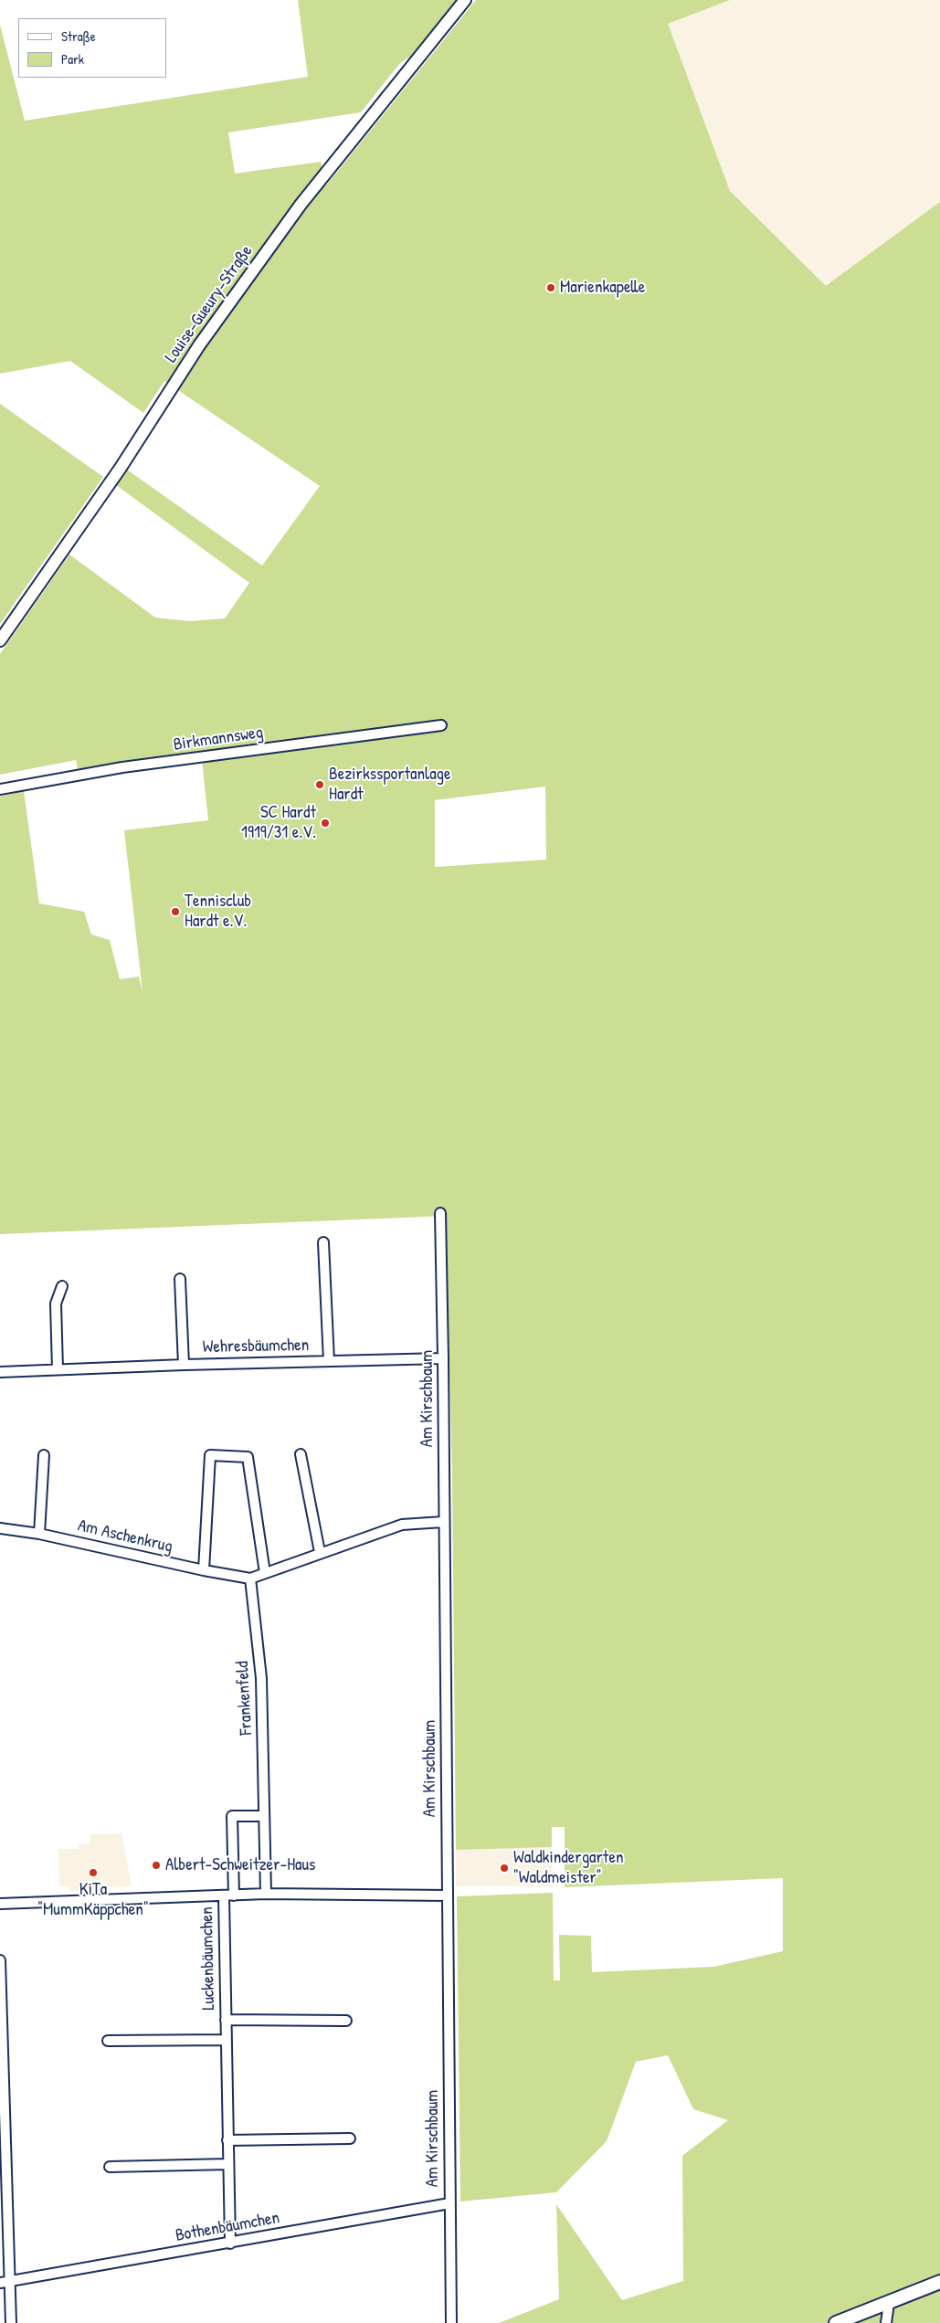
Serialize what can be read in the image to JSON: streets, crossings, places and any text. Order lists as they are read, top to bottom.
{
  "streets": {
    "street": [
      "Louise-Gueury-Straße",
      "Birkmannsweg",
      "Wehresbäumchen",
      "Am Kirschbaum",
      "Am Aschenkrug",
      "Frankenfeld",
      "Luckenbäumchen",
      "Bothenbäumchen"
    ]
  },
  "crossings": [
    ["Wehresbäumchen", "Am Kirschbaum"],
    ["Am Kirschbaum", "Bothenbäumchen"],
    ["Am Aschenkrug", "Frankenfeld"],
    ["Luckenbäumchen", "Bothenbäumchen"]
  ],
  "places": [
    "Marienkapelle",
    "Bezirkssportanlage Hardt",
    "SC Hardt 1919/31 e.V.",
    "Tennisclub Hardt e.V.",
    "Albert-Schweitzer-Haus",
    "Waldkindergarten \"Waldmeister\"",
    "KiTa \"MummKäppchen\""
  ],
  "legend": ["Straße", "Park"]
}
